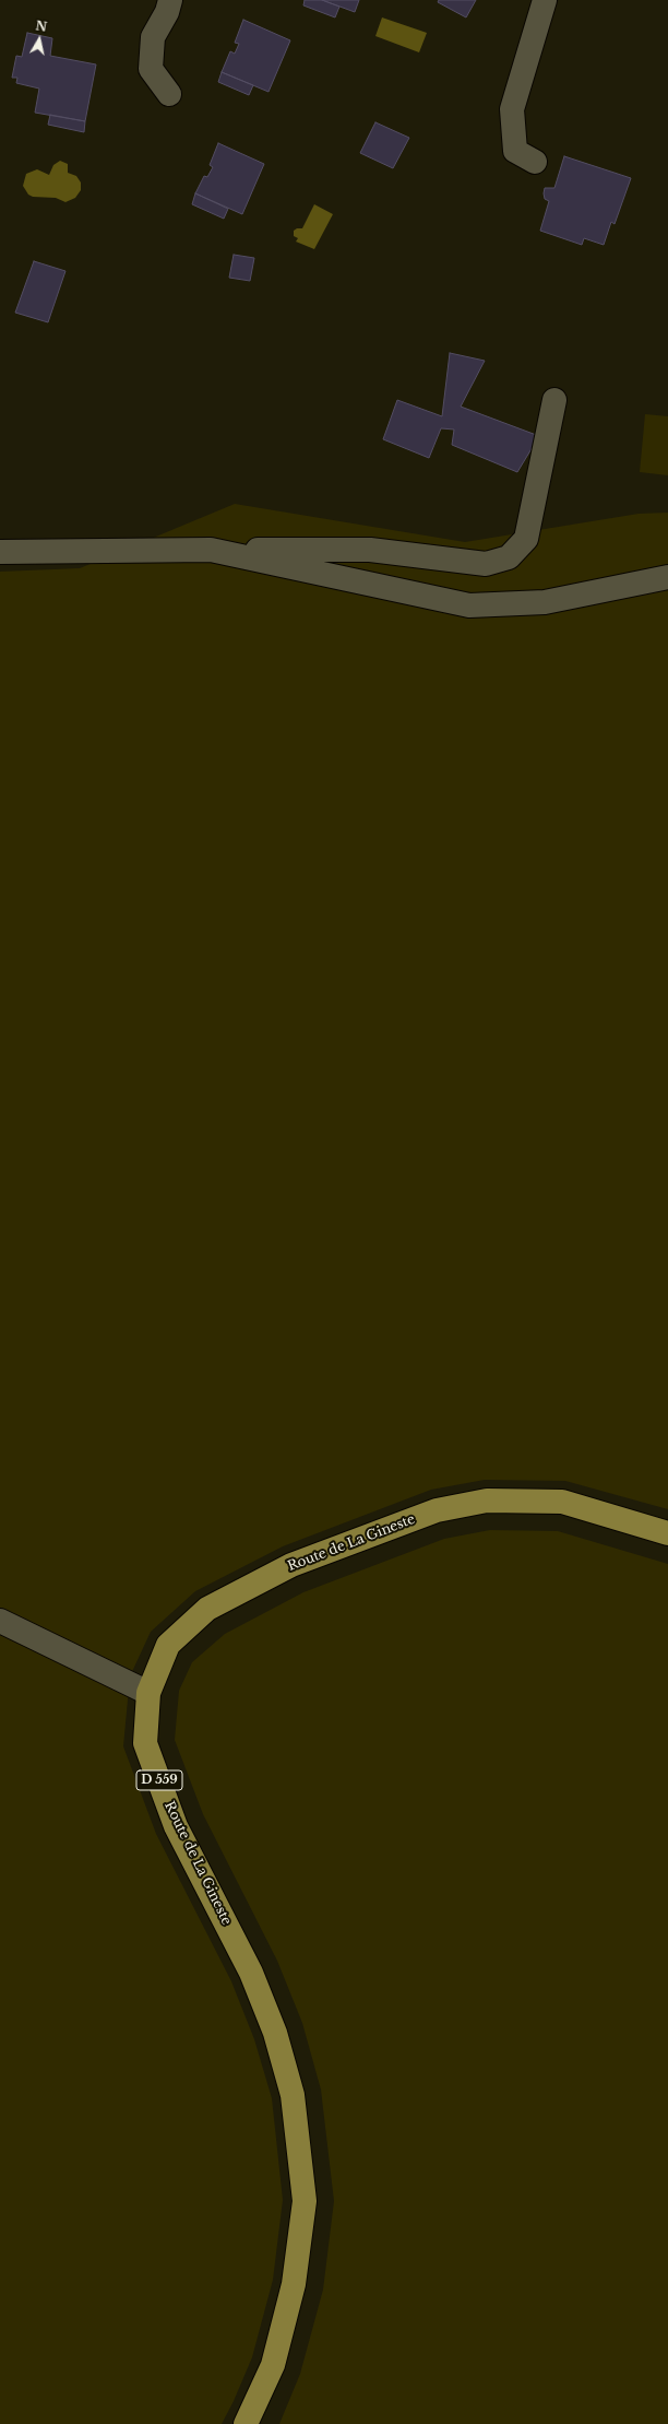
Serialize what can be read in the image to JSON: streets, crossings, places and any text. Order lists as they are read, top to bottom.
{
  "streets": {
    "main road": ["Route de La Gineste", "D 559"]
  },
  "north": "top"
}
